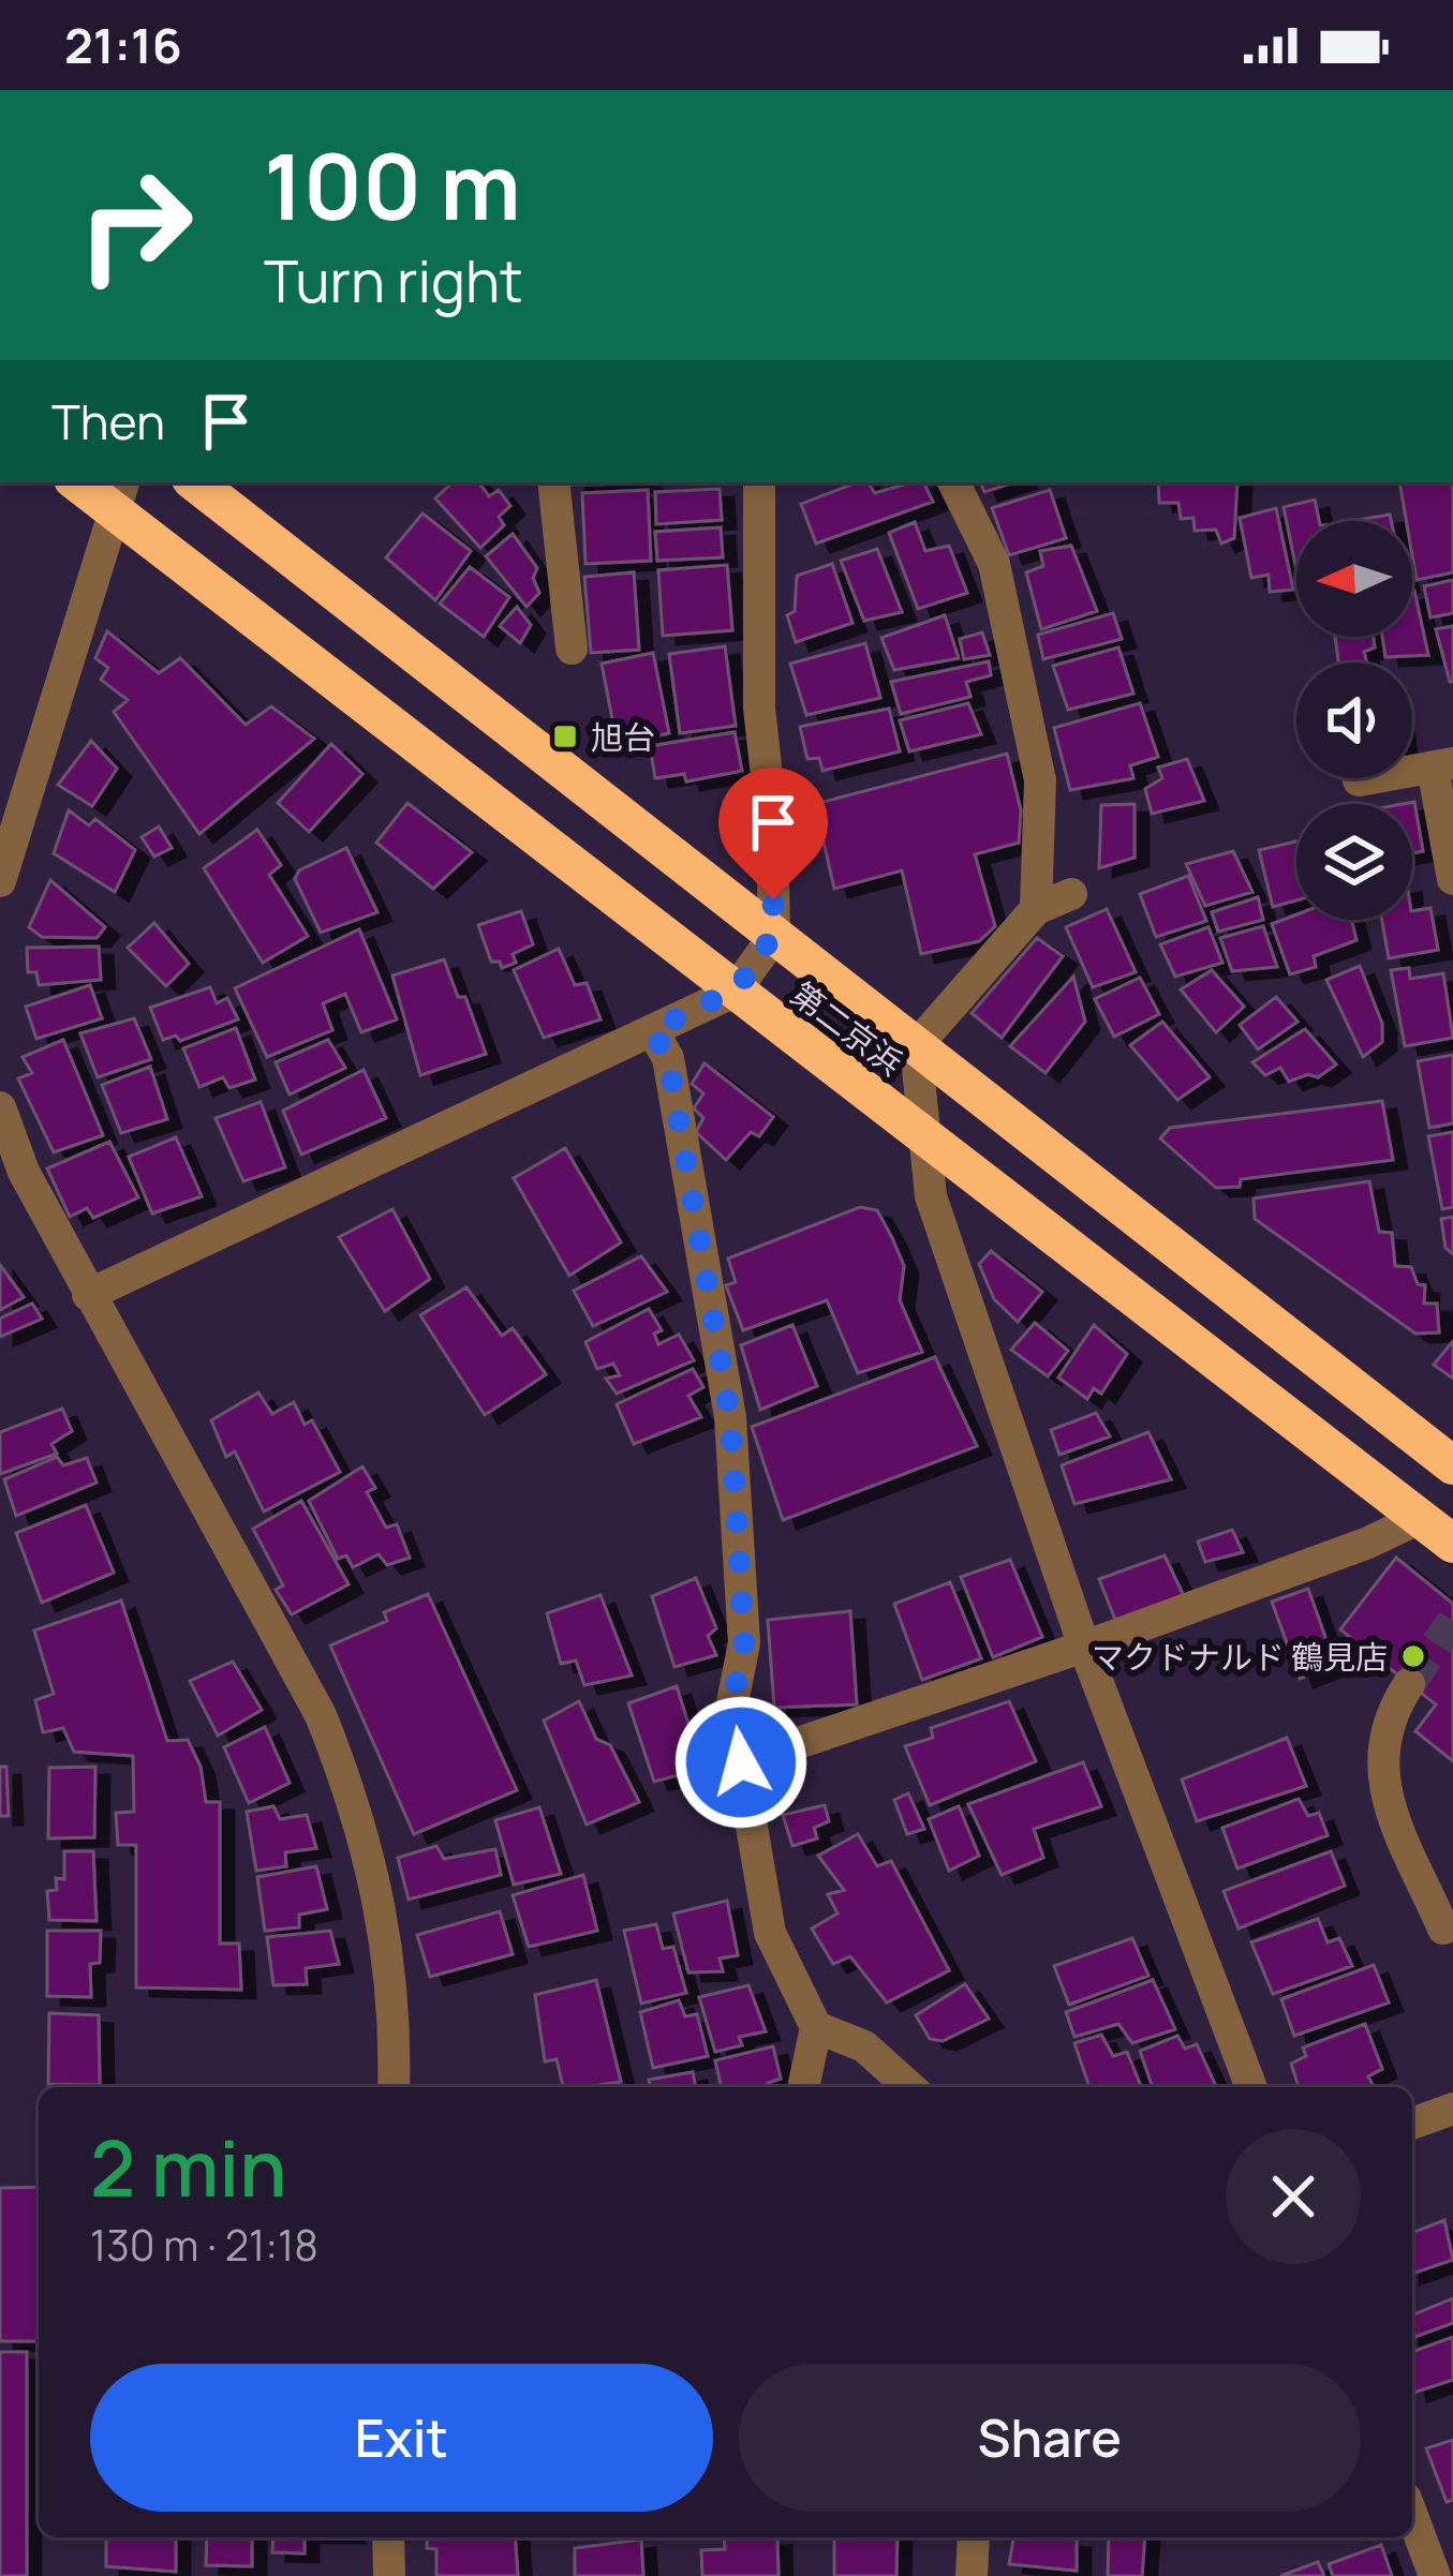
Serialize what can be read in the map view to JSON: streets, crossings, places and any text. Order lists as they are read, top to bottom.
{
  "streets": {
    "highway": ["第二京浜"]
  },
  "places": {
    "transit": ["旭台"],
    "other": ["マクドナルド 鶴見店"]
  },
  "north": "left",
  "page": {
    "status": "21:16",
    "turn": ["100 m", "Turn right"],
    "then": "Then",
    "heading": ["2 min", "130 m · 21:18"],
    "buttons": ["Exit", "Share"]
  }
}
